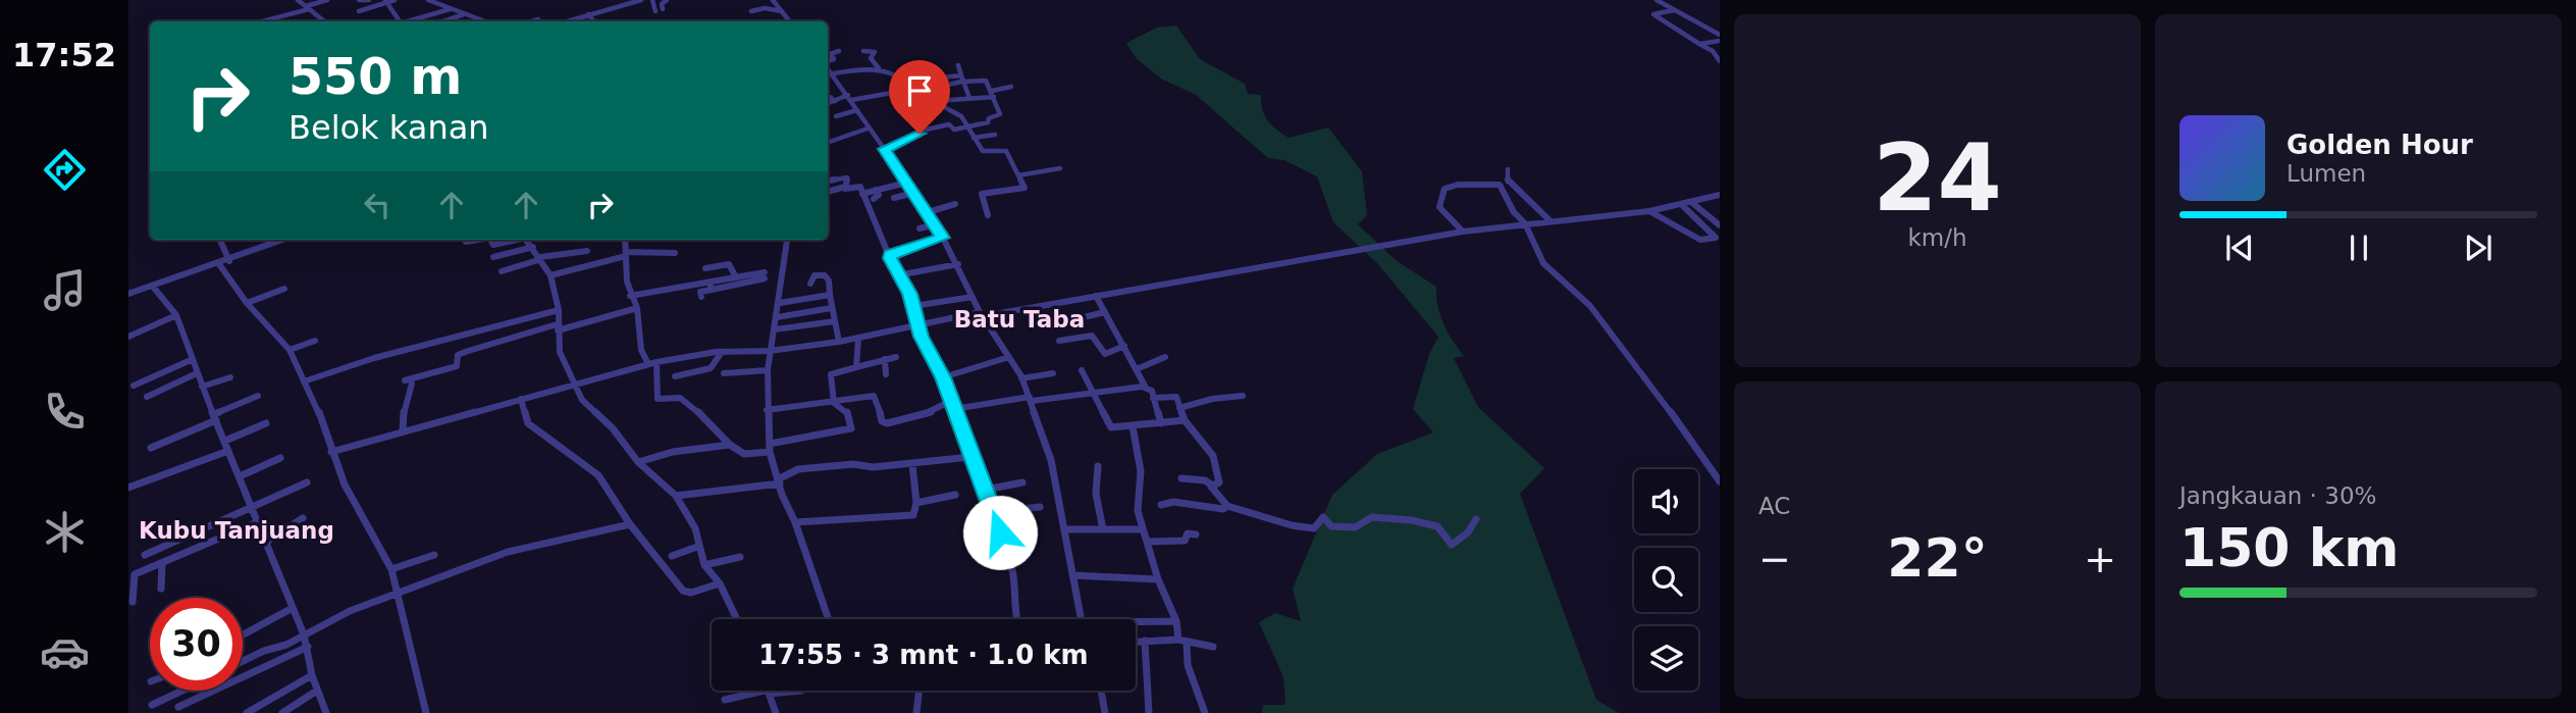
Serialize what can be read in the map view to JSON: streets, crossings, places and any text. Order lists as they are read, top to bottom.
{
  "districts": ["Batu Taba", "Kubu Tanjuang"],
  "page": {
    "tabs": "17:52",
    "tile": [
      ["24", "km/h"],
      "AC",
      ["Jangkauan · 30%", "150 km"]
    ],
    "turn": ["550 m", "Belok kanan"],
    "song": ["Golden Hour", "Lumen"],
    "heat": ["−", "22°", "+"],
    "limit": "30",
    "trip": "17:55 · 3 mnt · 1.0 km"
  }
}
